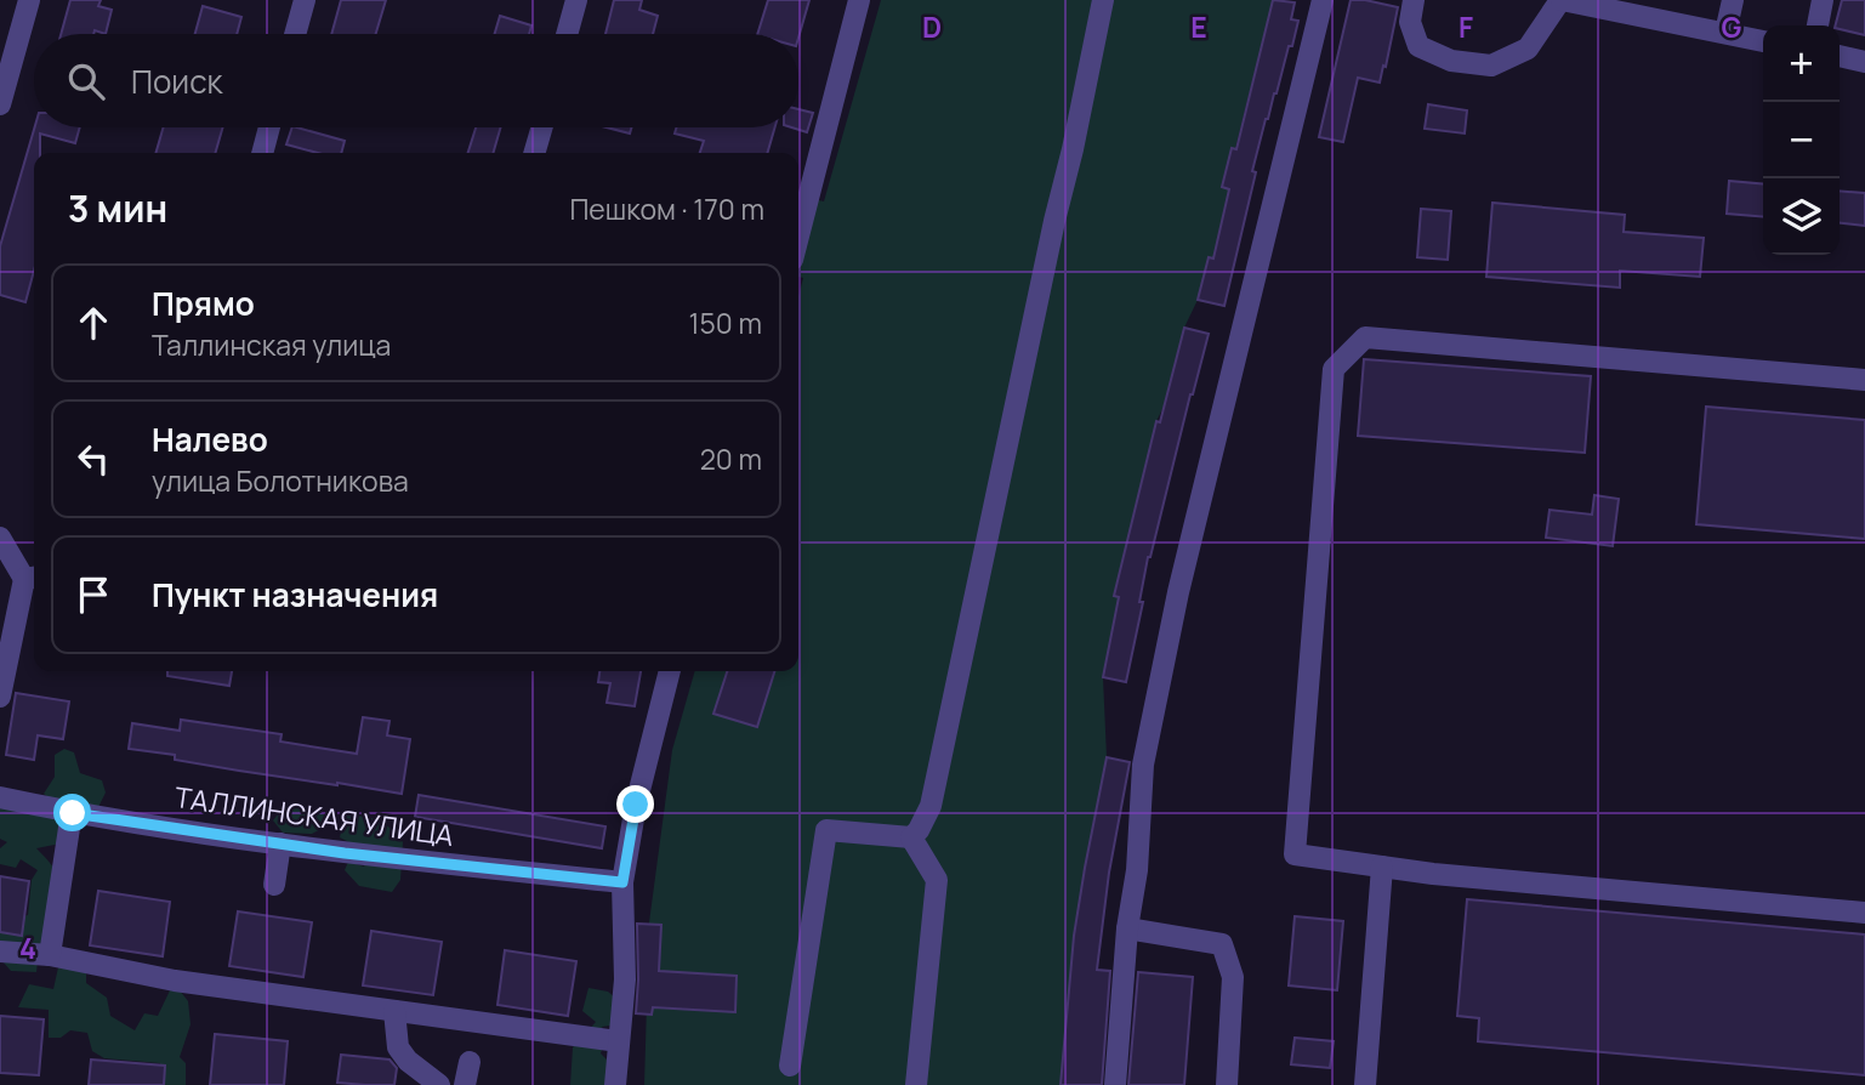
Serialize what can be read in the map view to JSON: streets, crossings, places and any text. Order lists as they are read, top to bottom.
{
  "streets": {
    "street": ["ТАЛЛИНСКАЯ УЛИЦА"]
  },
  "page": {
    "map_buttons": ["+", "−"],
    "search": "Поиск",
    "heading": ["3 мин", "Пешком · 170 m"],
    "list": [
      ["Прямо", "Таллинская улица", "150 m"],
      ["Налево", "улица Болотникова", "20 m"],
      "Пункт назначения"
    ]
  },
  "grid": {
    "columns": [
      "D",
      "E",
      "F",
      "G"
    ],
    "rows": ["4"]
  }
}
